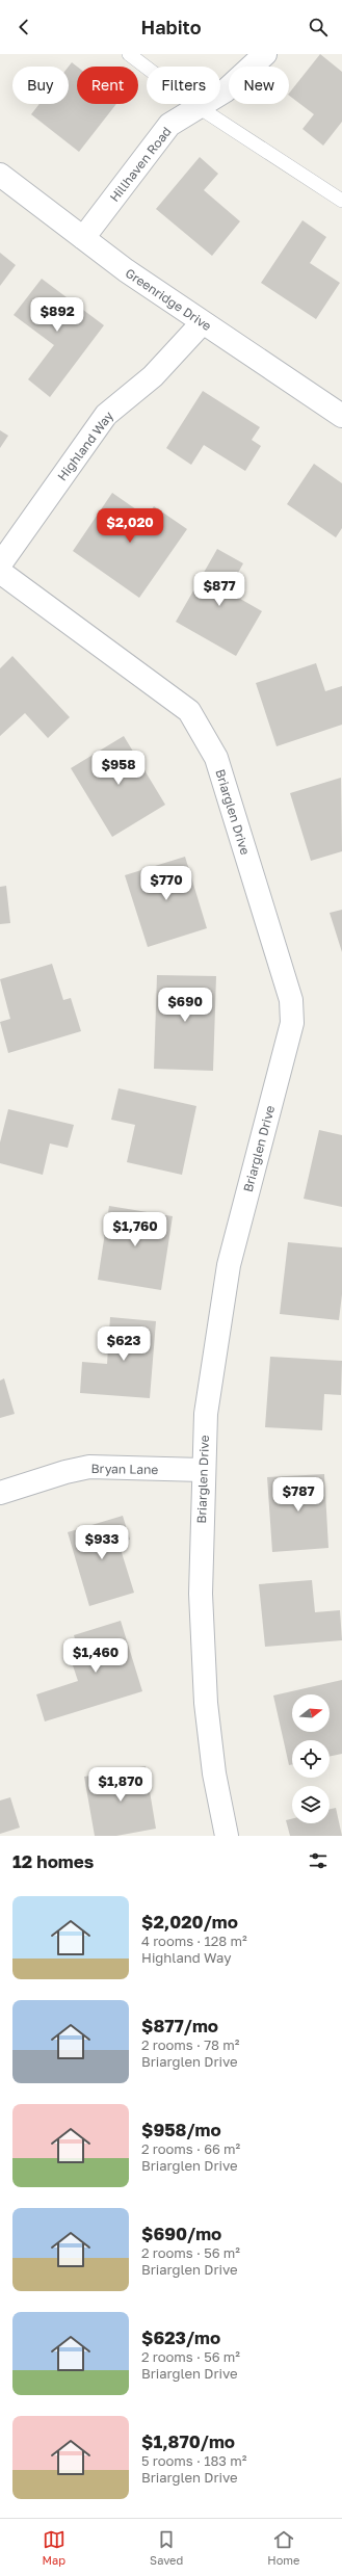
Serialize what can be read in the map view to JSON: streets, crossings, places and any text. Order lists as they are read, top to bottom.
{
  "streets": {
    "street": [
      "Hillhaven Road",
      "Greenridge Drive",
      "Highland Way",
      "Briarglen Drive",
      "Bryan Lane"
    ]
  },
  "crossings": [
    ["Hillhaven Road", "Greenridge Drive"],
    ["Greenridge Drive", "Highland Way"],
    ["Briarglen Drive", "Bryan Lane"]
  ],
  "north": "right",
  "page": {
    "header": "Habito",
    "chip": [
      "Buy",
      "Rent",
      "Filters",
      "New"
    ],
    "price": [
      "$892",
      "$2,020",
      "$877",
      "$958",
      "$770",
      "$690",
      "$1,760",
      "$623",
      "$787",
      "$933",
      "$1,460",
      "$1,870"
    ],
    "heading": "12 homes",
    "list": [
      {
        "name": "$2,020/mo",
        "note": "4 rooms · 128 m² · Highland Way"
      },
      {
        "name": "$877/mo",
        "note": "2 rooms · 78 m² · Briarglen Drive"
      },
      {
        "name": "$958/mo",
        "note": "2 rooms · 66 m² · Briarglen Drive"
      },
      {
        "name": "$690/mo",
        "note": "2 rooms · 56 m² · Briarglen Drive"
      },
      {
        "name": "$623/mo",
        "note": "2 rooms · 56 m² · Briarglen Drive"
      },
      {
        "name": "$1,870/mo",
        "note": "5 rooms · 183 m² · Briarglen Drive"
      }
    ],
    "tabs": ["Map", "Saved", "Home"]
  }
}
